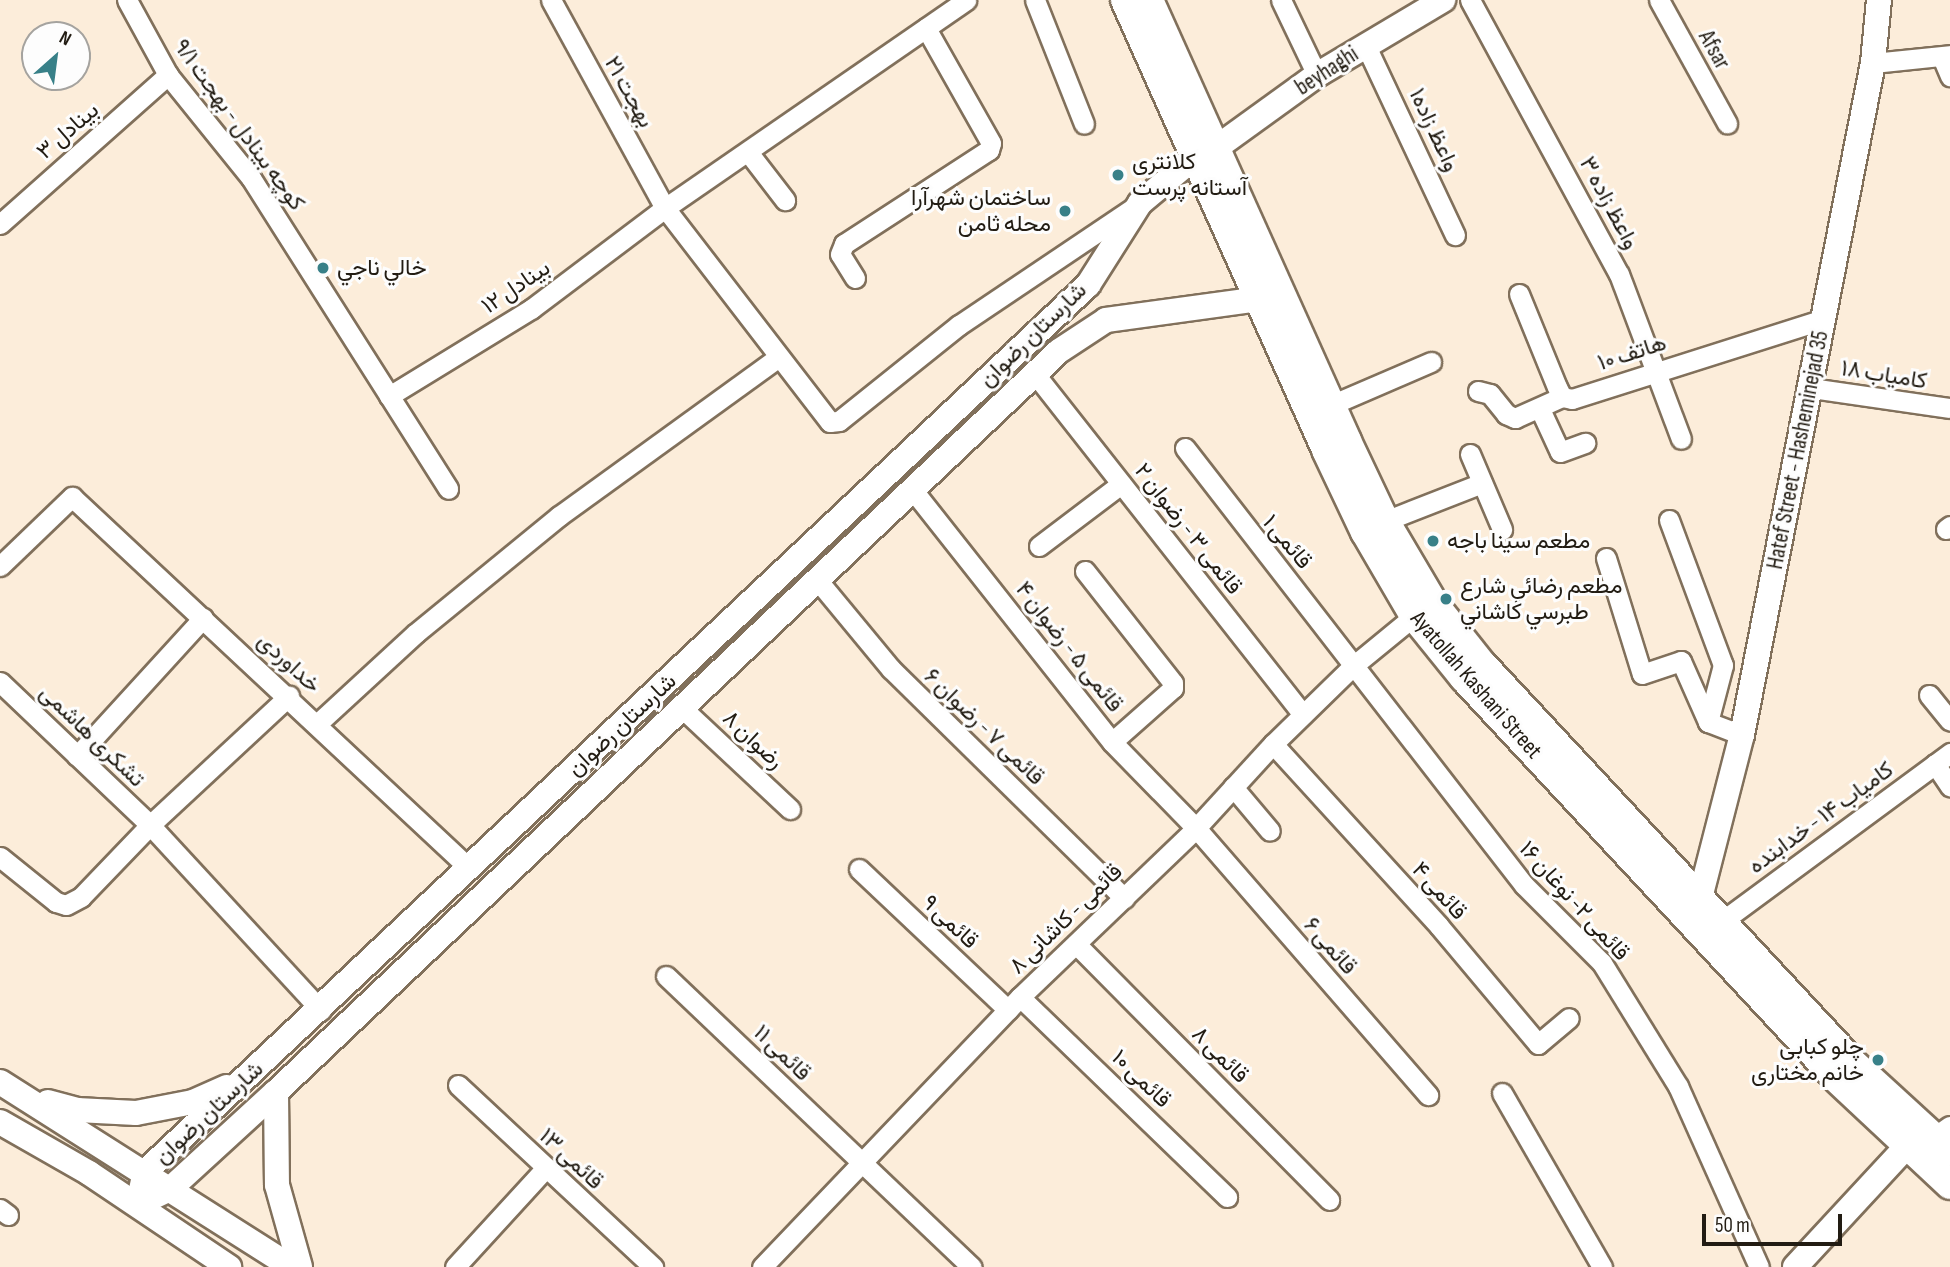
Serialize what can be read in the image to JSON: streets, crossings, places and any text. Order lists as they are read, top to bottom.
{
  "streets": {
    "main road": ["Ayatollah Kashani Street"],
    "street": [
      "Afsar",
      "beyhaghi",
      "بهجت ۲۱",
      "کوچه بینادل - بهجت ۹/۱",
      "واعظ زاده۱",
      "بینادل ۳",
      "واعظ زاده ۳",
      "بینادل ۱۲",
      "شارستان رضوان",
      "هاتف ۱۰",
      "کامیاب ۱۸",
      "Hatef Street - Hasheminejad 35",
      "قائمی ۳ - رضوان ۲",
      "قائمی ۱",
      "قائمی ۵ - رضوان ۴",
      "خداوردی",
      "قائمی ۷ - رضوان ۶",
      "تشکری هاشمی",
      "رضوان ۸",
      "کامیاب ۱۴ - خدابنده",
      "قائمی ۴",
      "قائمی ۲- نوغان ۱۶",
      "قائمی - کاشانی ۸",
      "قائمی ۹",
      "قائمی ۶",
      "قائمی ۱۱",
      "قائمی ۸",
      "قائمی ۱۰",
      "قائمی ۱۳"
    ]
  },
  "crossings": [
    ["beyhaghi", "واعظ زاده۱"],
    ["beyhaghi", "شارستان رضوان"],
    ["beyhaghi", "Ayatollah Kashani Street"],
    ["بهجت ۲۱", "بینادل ۱۲"],
    ["بهجت ۲۱", "شارستان رضوان"],
    ["کوچه بینادل - بهجت ۹/۱", "بینادل ۳"],
    ["کوچه بینادل - بهجت ۹/۱", "بینادل ۱۲"],
    ["واعظ زاده ۳", "هاتف ۱۰"],
    ["شارستان رضوان", "قائمی ۳ - رضوان ۲"],
    ["شارستان رضوان", "قائمی ۵ - رضوان ۴"],
    ["شارستان رضوان", "خداوردی"],
    ["شارستان رضوان", "Ayatollah Kashani Street"],
    ["شارستان رضوان", "قائمی ۷ - رضوان ۶"],
    ["شارستان رضوان", "تشکری هاشمی"],
    ["شارستان رضوان", "رضوان ۸"],
    ["هاتف ۱۰", "Hatef Street - Hasheminejad 35"],
    ["کامیاب ۱۸", "Hatef Street - Hasheminejad 35"],
    ["Hatef Street - Hasheminejad 35", "Ayatollah Kashani Street"],
    ["قائمی ۳ - رضوان ۲", "قائمی - کاشانی ۸"],
    ["قائمی ۱", "قائمی ۲- نوغان ۱۶"],
    ["قائمی ۱", "قائمی - کاشانی ۸"],
    ["قائمی ۵ - رضوان ۴", "قائمی - کاشانی ۸"],
    ["قائمی ۵ - رضوان ۴", "قائمی ۶"],
    ["Ayatollah Kashani Street", "کامیاب ۱۴ - خدابنده"],
    ["Ayatollah Kashani Street", "قائمی - کاشانی ۸"],
    ["قائمی ۷ - رضوان ۶", "قائمی - کاشانی ۸"],
    ["قائمی ۴", "قائمی - کاشانی ۸"],
    ["قائمی ۲- نوغان ۱۶", "قائمی - کاشانی ۸"],
    ["قائمی - کاشانی ۸", "قائمی ۹"],
    ["قائمی - کاشانی ۸", "قائمی ۶"],
    ["قائمی - کاشانی ۸", "قائمی ۱۱"],
    ["قائمی - کاشانی ۸", "قائمی ۸"],
    ["قائمی - کاشانی ۸", "قائمی ۱۰"],
    ["قائمی ۹", "قائمی ۱۰"]
  ],
  "places": [
    "کلانتری آستانه پرست",
    "ساختمان شهرآرا محله ثامن",
    "خالي ناجي",
    "مطعم سينا باجه",
    "مطعم رضائي شارع طبرسي كاشاني",
    "چلو کبابی خانم مختاری"
  ],
  "scale_bar": "50 m",
  "north": "top right"
}
